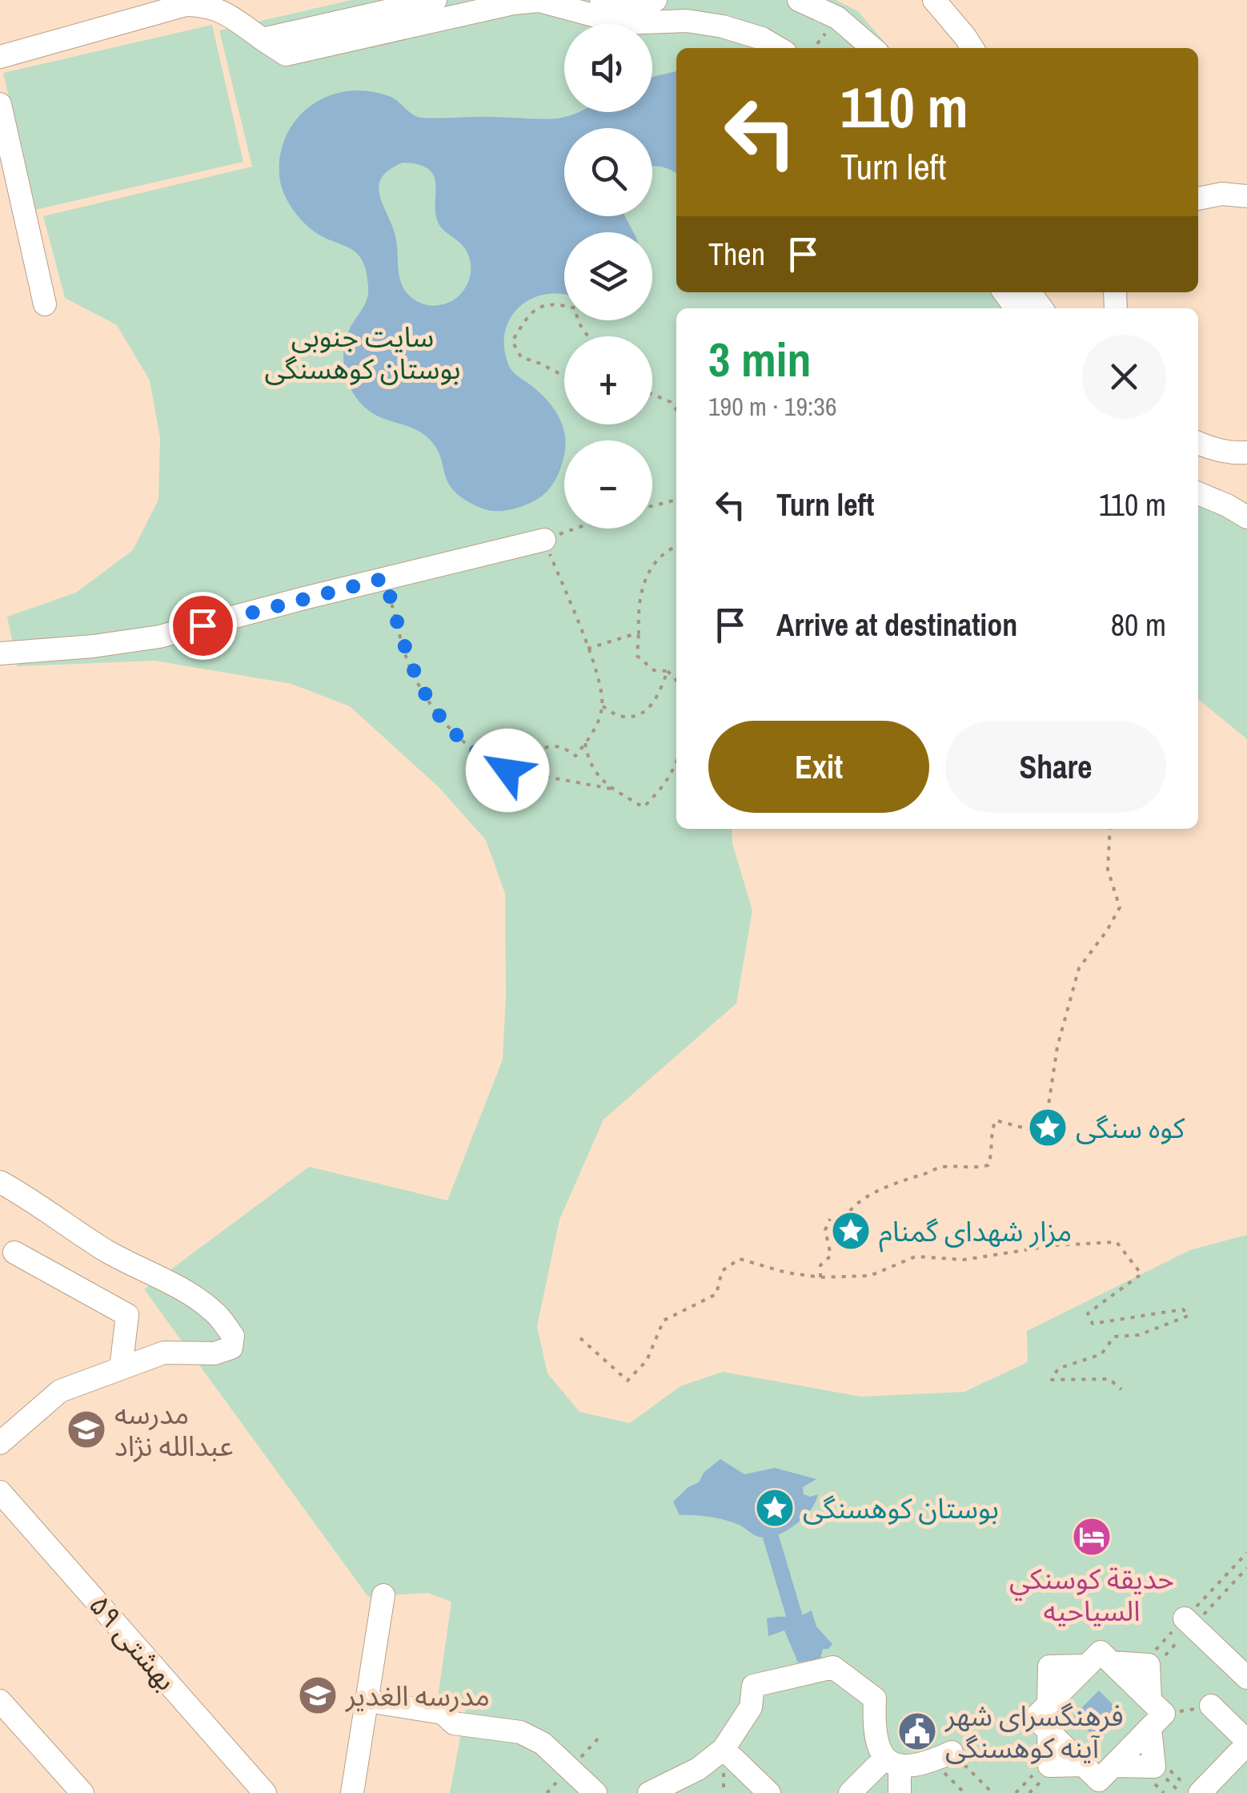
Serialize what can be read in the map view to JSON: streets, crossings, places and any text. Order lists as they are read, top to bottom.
{
  "streets": {
    "street": ["بهشتی ۵۹"]
  },
  "parks": ["سایت جنوبی بوستان کوهسنگی"],
  "places": {
    "place": ["کوه سنگی", "مزار شهدای گمنام", "بوستان کوهسنگی"],
    "school or university": ["مدرسه عبدالله نژاد", "مدرسه الغدیر"],
    "hotel": ["حديقة كوسنكي السياحيه"],
    "public building": ["فرهنگسرای شهر آینه کوهسنگی"]
  },
  "page": {
    "map_buttons": ["+", "−"],
    "turn": ["110 m", "Turn left"],
    "then": "Then",
    "heading": ["3 min", "190 m · 19:36"],
    "list": [
      {
        "name": "Turn left",
        "value": "110 m"
      },
      {
        "name": "Arrive at destination",
        "value": "80 m"
      }
    ],
    "buttons": ["Exit", "Share"]
  }
}
